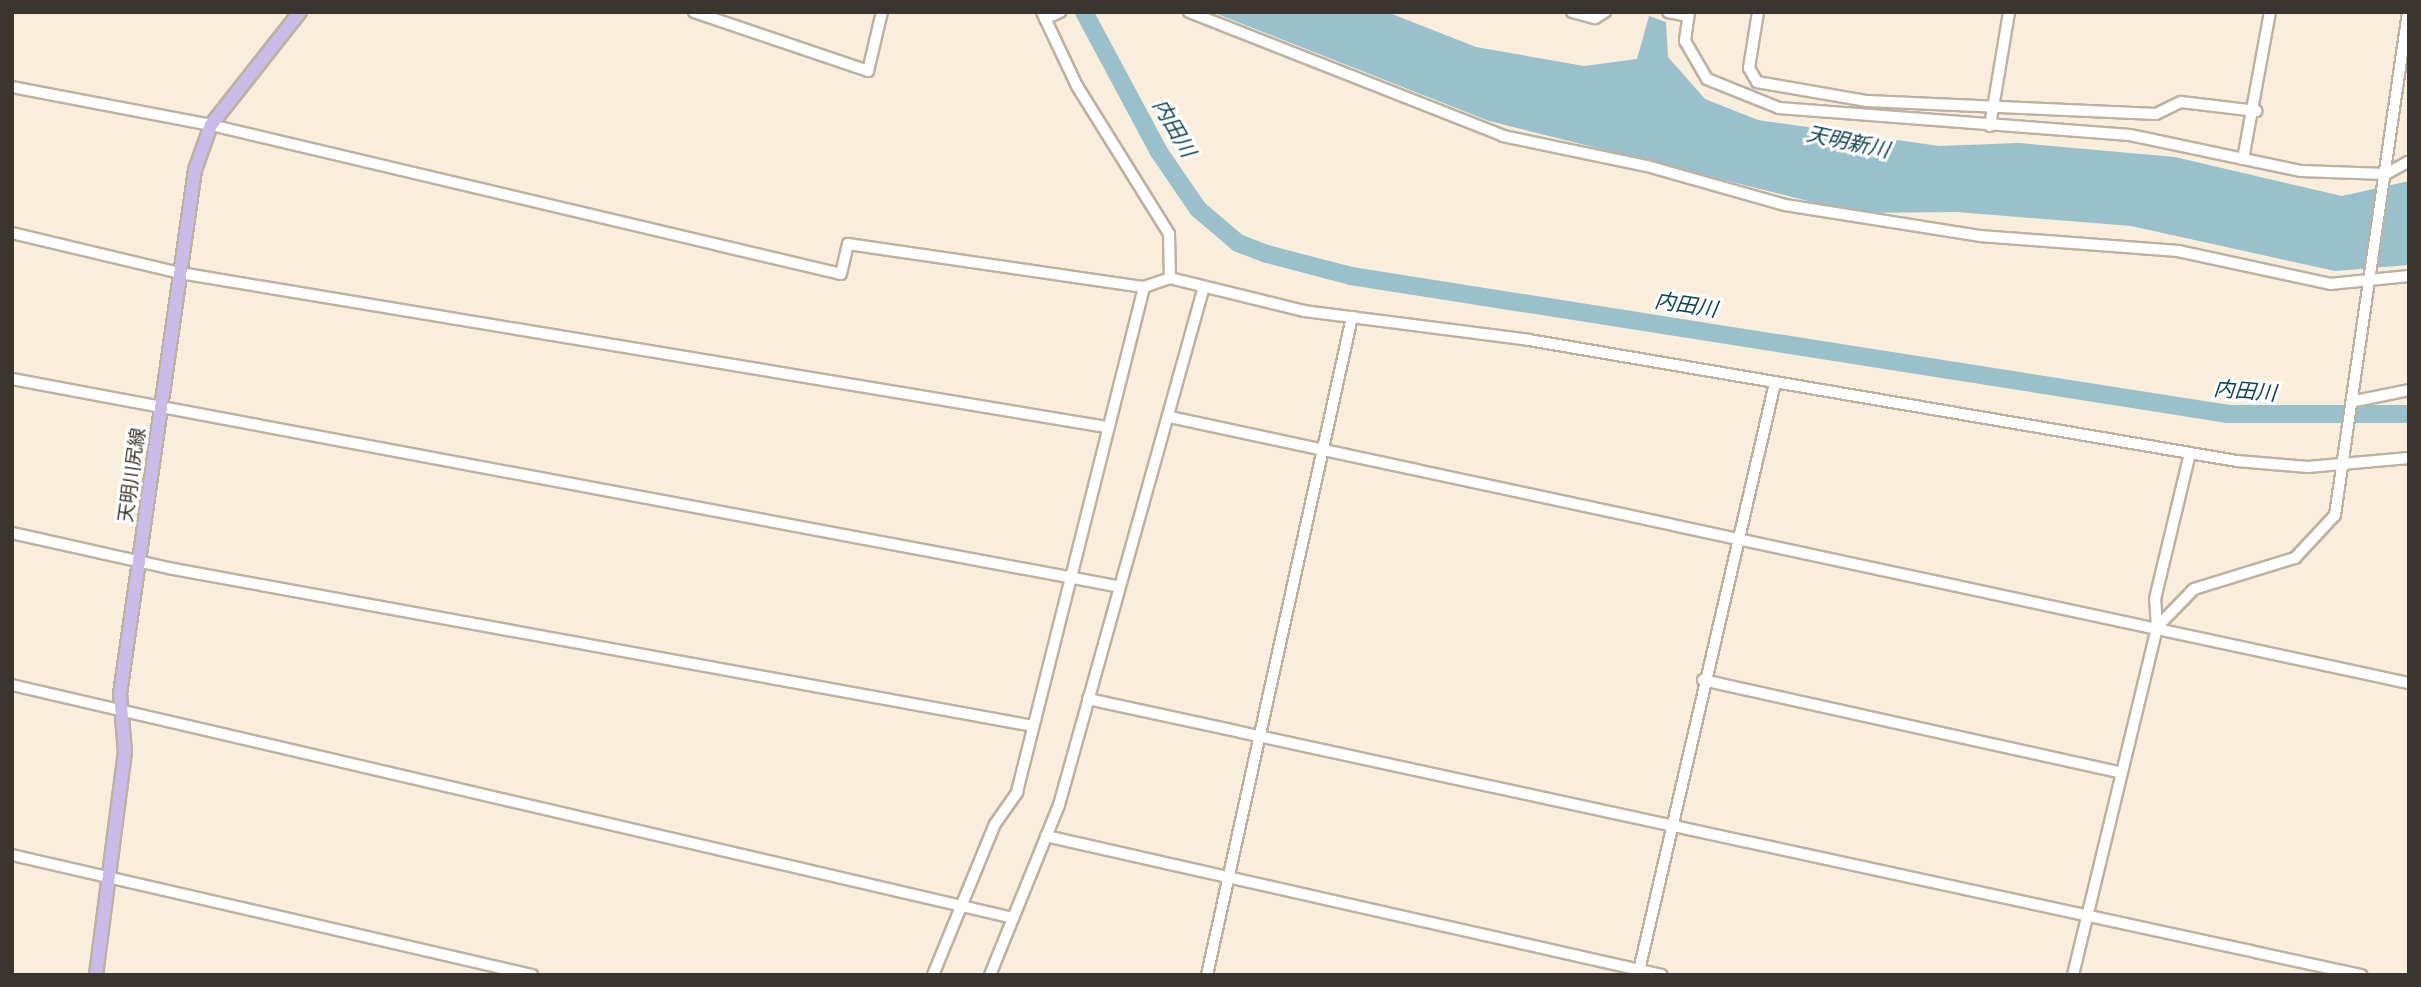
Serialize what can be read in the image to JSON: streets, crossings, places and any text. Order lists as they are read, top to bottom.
{
  "streets": {
    "main road": ["天明川尻線"]
  },
  "water": ["内田川", "天明新川"]
}
